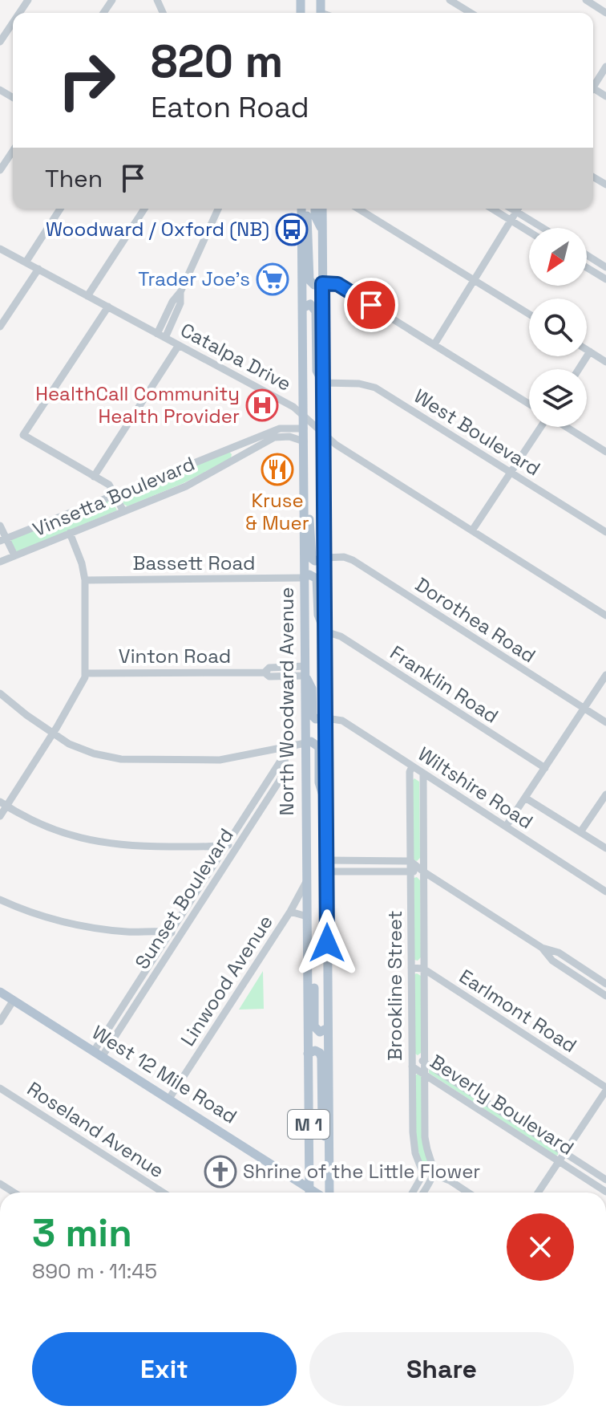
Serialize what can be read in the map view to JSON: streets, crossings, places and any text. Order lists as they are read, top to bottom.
{
  "streets": {
    "main road": ["North Woodward Avenue", "West 12 Mile Road", "M 1"],
    "street": [
      "Catalpa Drive",
      "West Boulevard",
      "Vinsetta Boulevard",
      "Bassett Road",
      "Dorothea Road",
      "Vinton Road",
      "Franklin Road",
      "Wiltshire Road",
      "Sunset Boulevard",
      "Linwood Avenue",
      "Brookline Street",
      "Earlmont Road",
      "Beverly Boulevard",
      "Roseland Avenue"
    ]
  },
  "crossings": [
    ["Catalpa Drive", "North Woodward Avenue"],
    ["Catalpa Drive", "M 1"],
    ["West Boulevard", "M 1"],
    ["Vinsetta Boulevard", "North Woodward Avenue"],
    ["Bassett Road", "North Woodward Avenue"],
    ["Dorothea Road", "M 1"],
    ["Vinton Road", "North Woodward Avenue"],
    ["Franklin Road", "M 1"],
    ["North Woodward Avenue", "Linwood Avenue"],
    ["North Woodward Avenue", "West 12 Mile Road"],
    ["Wiltshire Road", "Brookline Street"],
    ["Wiltshire Road", "M 1"],
    ["Sunset Boulevard", "West 12 Mile Road"],
    ["Linwood Avenue", "West 12 Mile Road"],
    ["Brookline Street", "Earlmont Road"],
    ["Brookline Street", "Beverly Boulevard"]
  ],
  "places": {
    "bus stop": ["Woodward / Oxford (NB)"],
    "supermarket": ["Trader Joe's"],
    "hospital": ["HealthCall Community Health Provider"],
    "restaurant": ["Kruse & Muer"],
    "church": ["Shrine of the Little Flower"]
  },
  "north": "bottom left",
  "page": {
    "turn": ["820 m", "Eaton Road"],
    "then": "Then",
    "heading": ["3 min", "890 m · 11:45"],
    "buttons": ["Exit", "Share"]
  }
}
